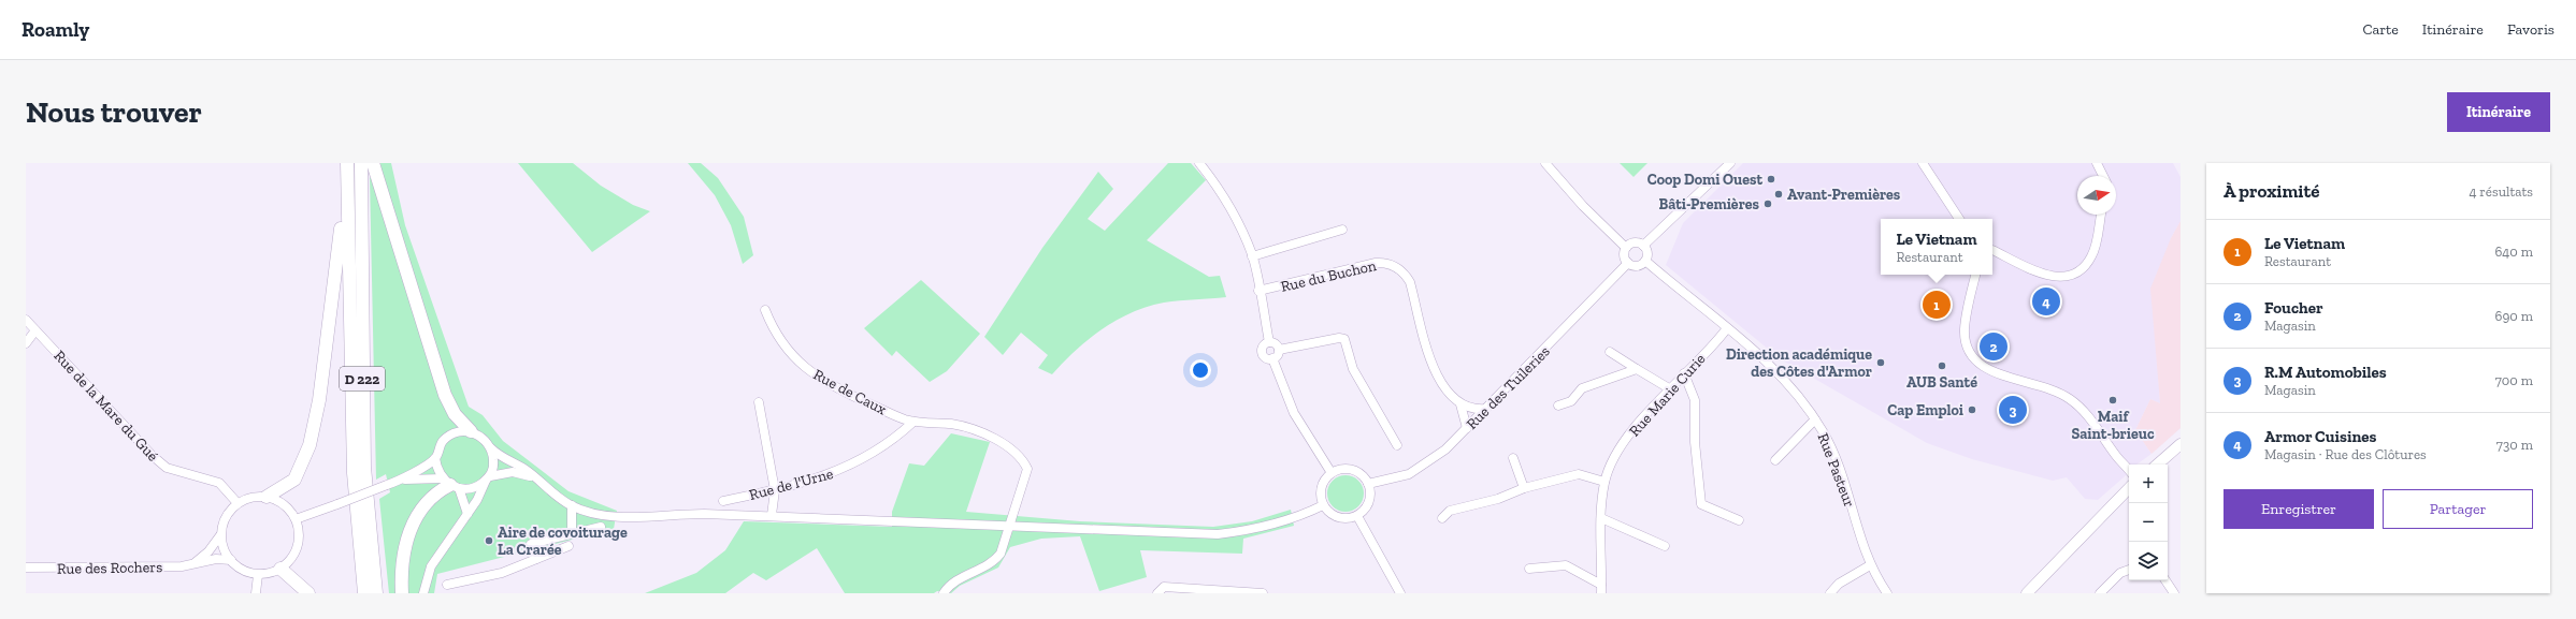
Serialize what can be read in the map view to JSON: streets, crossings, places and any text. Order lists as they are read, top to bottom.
{
  "streets": {
    "highway": ["D 222"],
    "street": [
      "Rue du Buchon",
      "Rue des Tuileries",
      "Rue de Caux",
      "Rue Marie Curie",
      "Rue de la Mare du Gué",
      "Rue Pasteur",
      "Rue de l'Urne",
      "Rue des Rochers"
    ]
  },
  "crossings": [
    ["Rue du Buchon", "Rue des Tuileries"],
    ["Rue des Tuileries", "Rue Pasteur"],
    ["Rue de Caux", "Rue de l'Urne"],
    ["Rue Marie Curie", "Rue Pasteur"],
    ["Rue de la Mare du Gué", "Rue des Rochers"]
  ],
  "places": [
    "Coop Domi Ouest",
    "Avant-Premières",
    "Bâti-Premières",
    "Direction académique des Côtes d'Armor",
    "AUB Santé",
    "Maif Saint-brieuc",
    "Cap Emploi",
    "Aire de covoiturage La Crarée"
  ],
  "north": "right",
  "page": {
    "header": "Roamly",
    "nav": ["Carte", "Itinéraire", "Favoris"],
    "buttons": [
      "Itinéraire",
      ["Enregistrer", "Partager"]
    ],
    "title": "Nous trouver",
    "heading": ["À proximité", "4 résultats"],
    "popup": ["Le Vietnam", "Restaurant"],
    "list": [
      {
        "mark": "1",
        "name": "Le Vietnam",
        "note": "Restaurant",
        "value": "640 m"
      },
      {
        "mark": "2",
        "name": "Foucher",
        "note": "Magasin",
        "value": "690 m"
      },
      {
        "mark": "3",
        "name": "R.M Automobiles",
        "note": "Magasin",
        "value": "700 m"
      },
      {
        "mark": "4",
        "name": "Armor Cuisines",
        "note": "Magasin · Rue des Clôtures",
        "value": "730 m"
      }
    ],
    "pins": [
      "4",
      "1",
      "2",
      "3"
    ],
    "map_buttons": ["+", "−"]
  }
}
